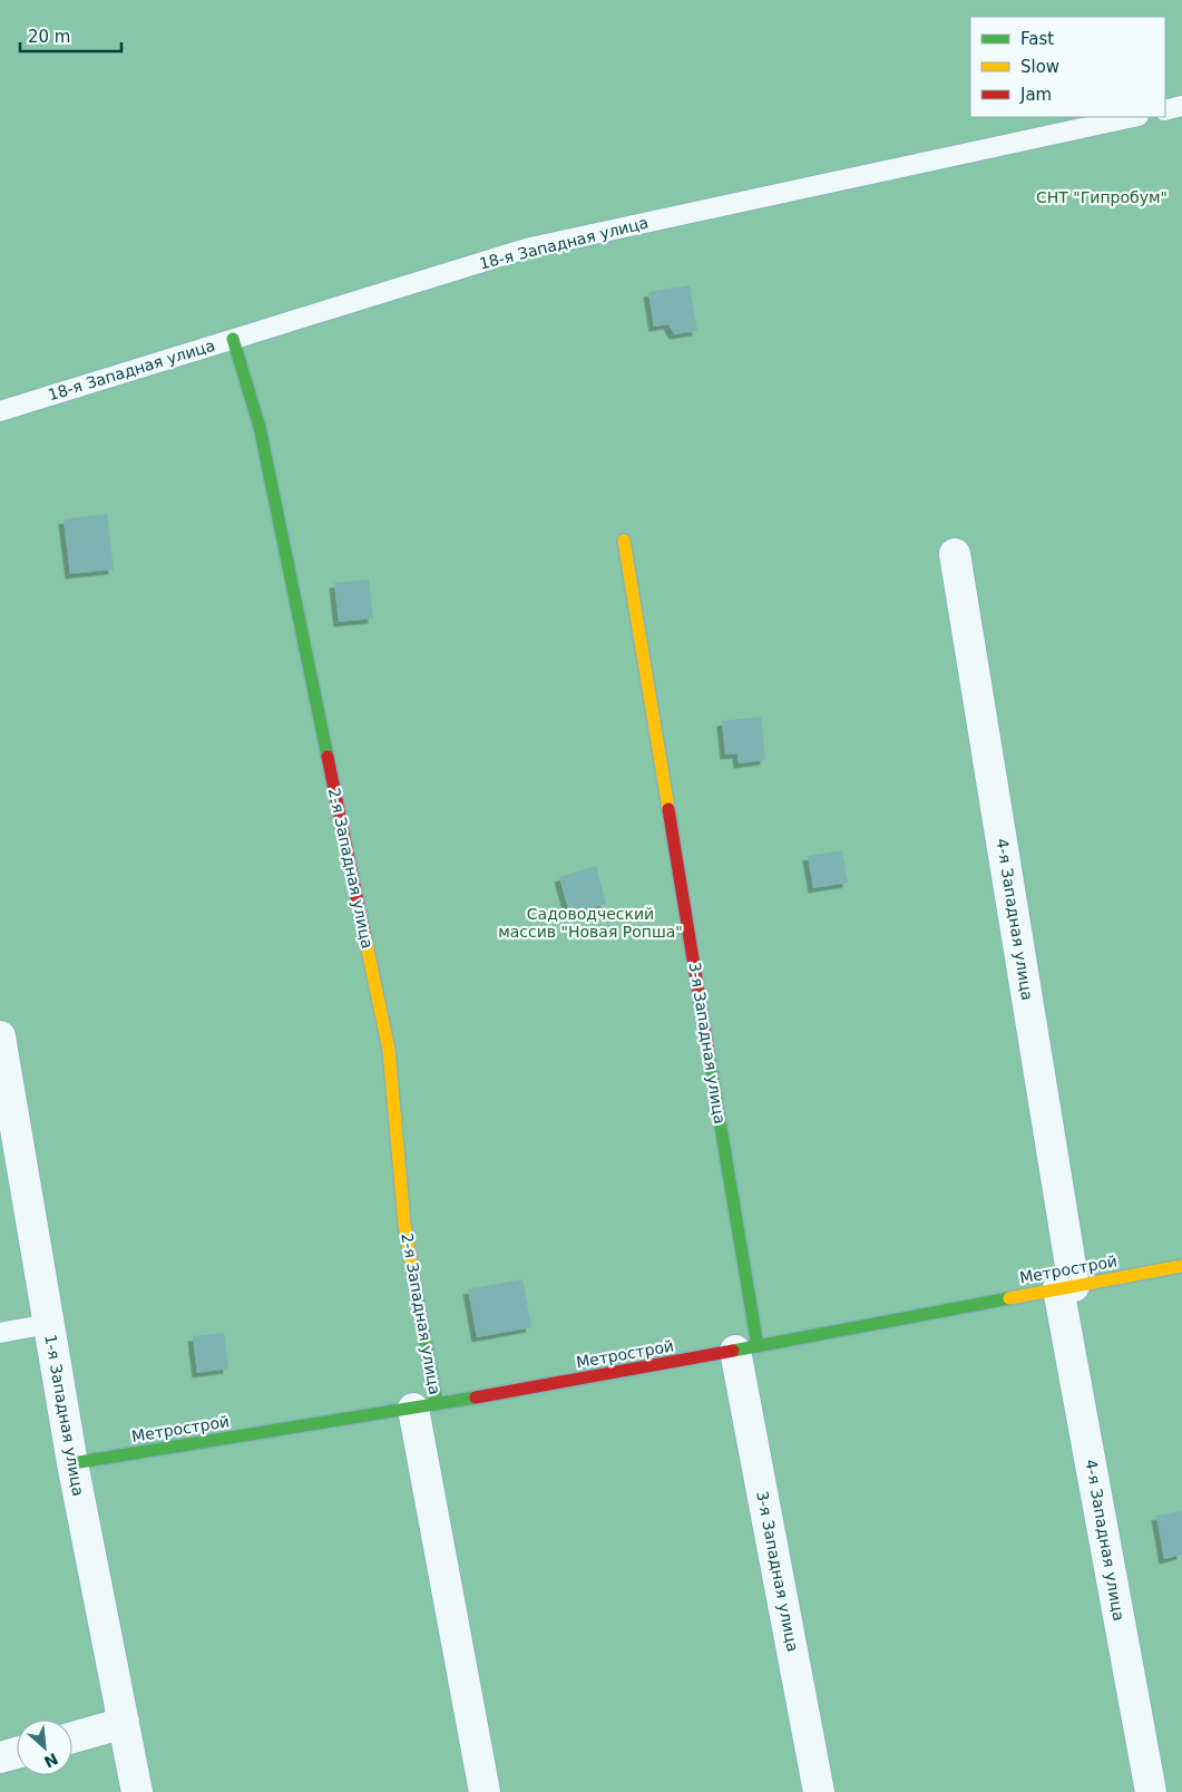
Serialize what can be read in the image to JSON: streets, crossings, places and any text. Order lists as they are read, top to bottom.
{
  "streets": {
    "street": [
      "2-я Западная улица",
      "4-я Западная улица",
      "3-я Западная улица",
      "Метрострой",
      "1-я Западная улица"
    ],
    "lane": ["18-я Западная улица"]
  },
  "crossings": [
    ["18-я Западная улица", "2-я Западная улица"],
    ["2-я Западная улица", "Метрострой"],
    ["4-я Западная улица", "Метрострой"],
    ["3-я Западная улица", "Метрострой"],
    ["Метрострой", "1-я Западная улица"]
  ],
  "parks": ["СНТ \"Гипробум\"", "Садоводческий массив \"Новая Ропша\""],
  "legend": ["Fast", "Slow", "Jam"],
  "scale_bar": "20 m",
  "north": "bottom right"
}
